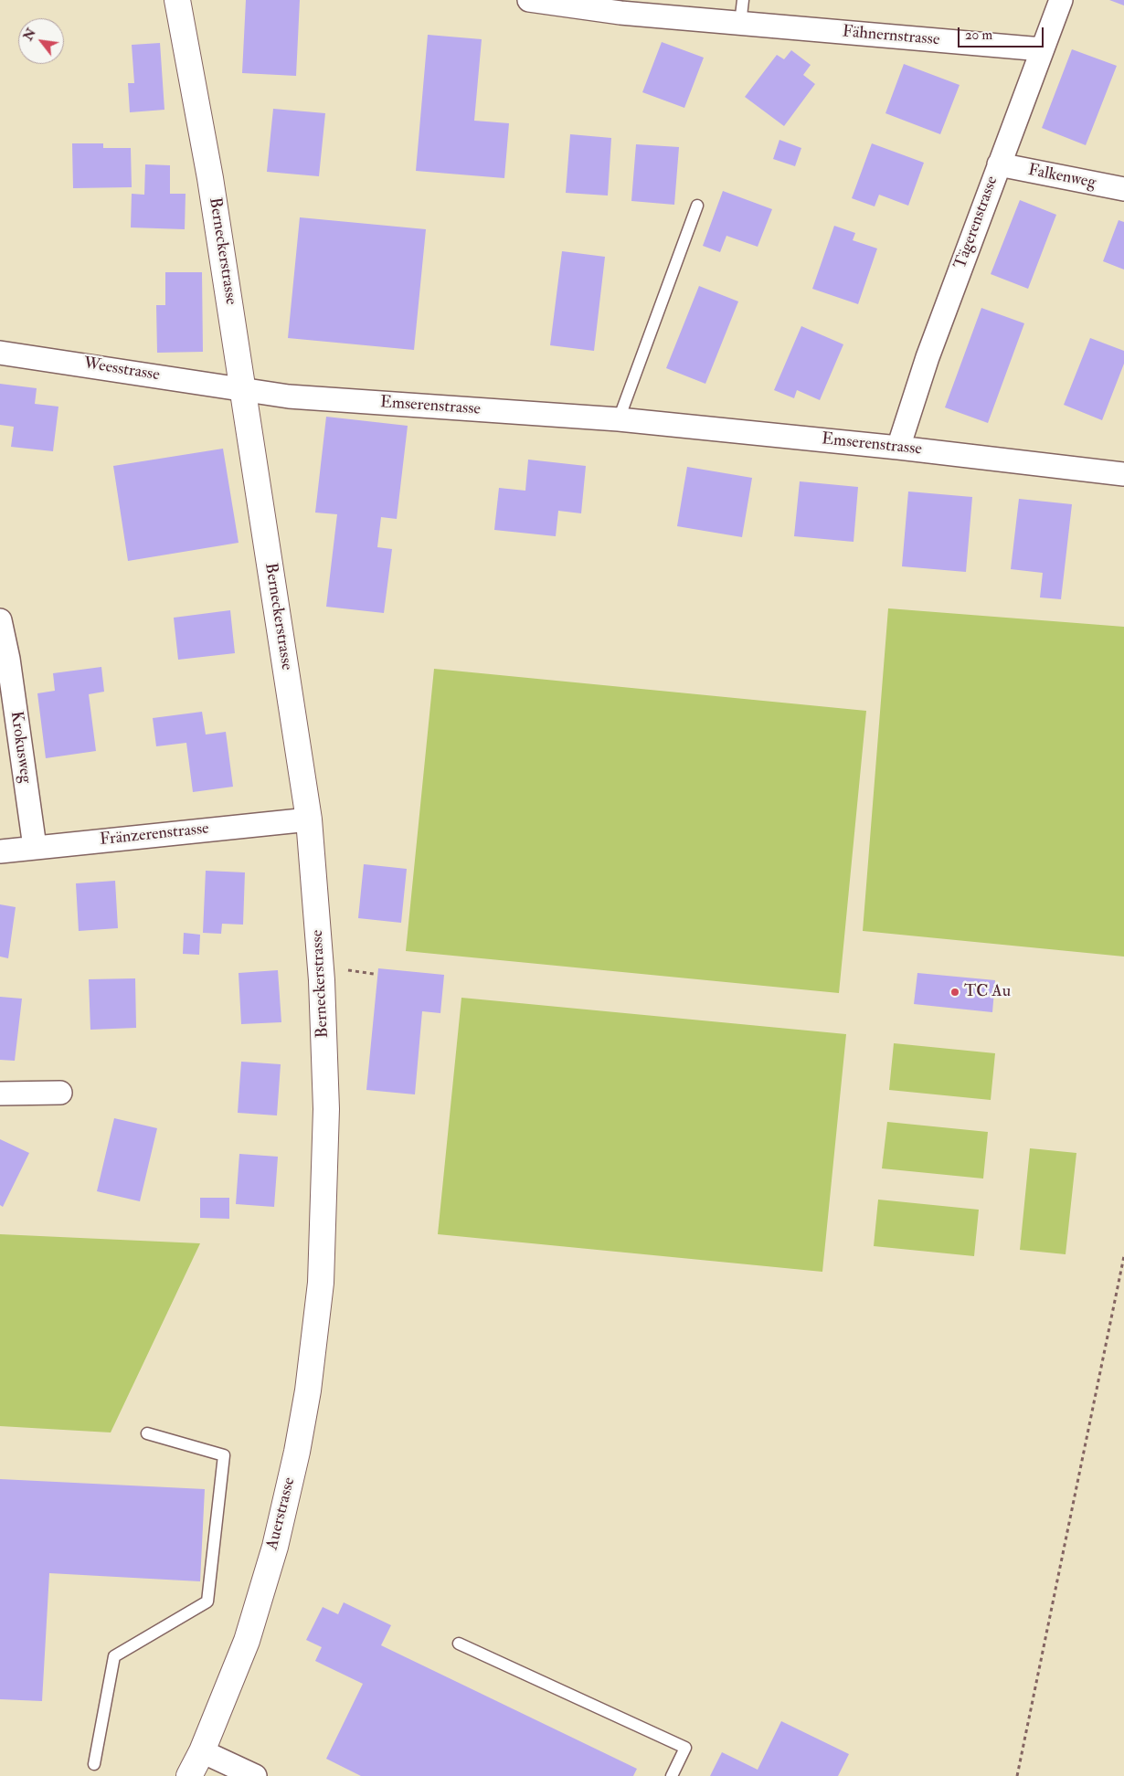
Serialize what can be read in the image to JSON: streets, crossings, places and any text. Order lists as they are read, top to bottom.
{
  "streets": {
    "main road": ["Berneckerstrasse", "Auerstrasse"],
    "street": [
      "Fähnernstrasse",
      "Falkenweg",
      "Tägerenstrasse",
      "Weesstrasse",
      "Emserenstrasse",
      "Krokusweg",
      "Fränzerenstrasse"
    ]
  },
  "crossings": [
    ["Fähnernstrasse", "Tägerenstrasse"],
    ["Falkenweg", "Tägerenstrasse"],
    ["Tägerenstrasse", "Emserenstrasse"],
    ["Berneckerstrasse", "Weesstrasse"],
    ["Berneckerstrasse", "Emserenstrasse"],
    ["Berneckerstrasse", "Fränzerenstrasse"],
    ["Berneckerstrasse", "Auerstrasse"],
    ["Weesstrasse", "Emserenstrasse"],
    ["Krokusweg", "Fränzerenstrasse"]
  ],
  "places": ["TC Au"],
  "scale_bar": "20 m",
  "north": "top left"
}
